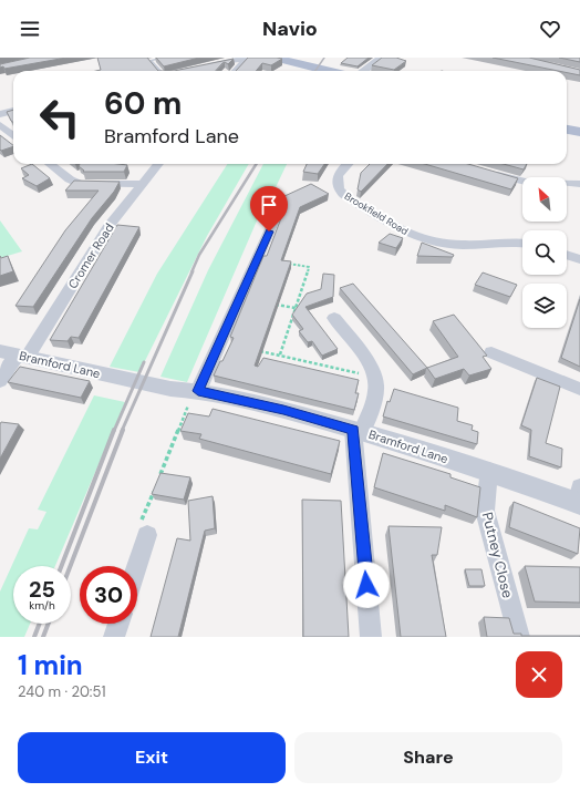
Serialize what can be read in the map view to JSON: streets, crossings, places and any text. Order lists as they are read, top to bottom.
{
  "streets": {
    "street": [
      "Brookfield Road",
      "Cromer Road",
      "Bramford Lane",
      "Putney Close"
    ]
  },
  "crossings": [
    ["Cromer Road", "Bramford Lane"],
    ["Bramford Lane", "Putney Close"]
  ],
  "north": "top left",
  "page": {
    "header": "Navio",
    "turn": ["60 m", "Bramford Lane"],
    "speed": "25 km/h",
    "limit": "30",
    "heading": ["1 min", "240 m · 20:51"],
    "buttons": ["Exit", "Share"]
  }
}
